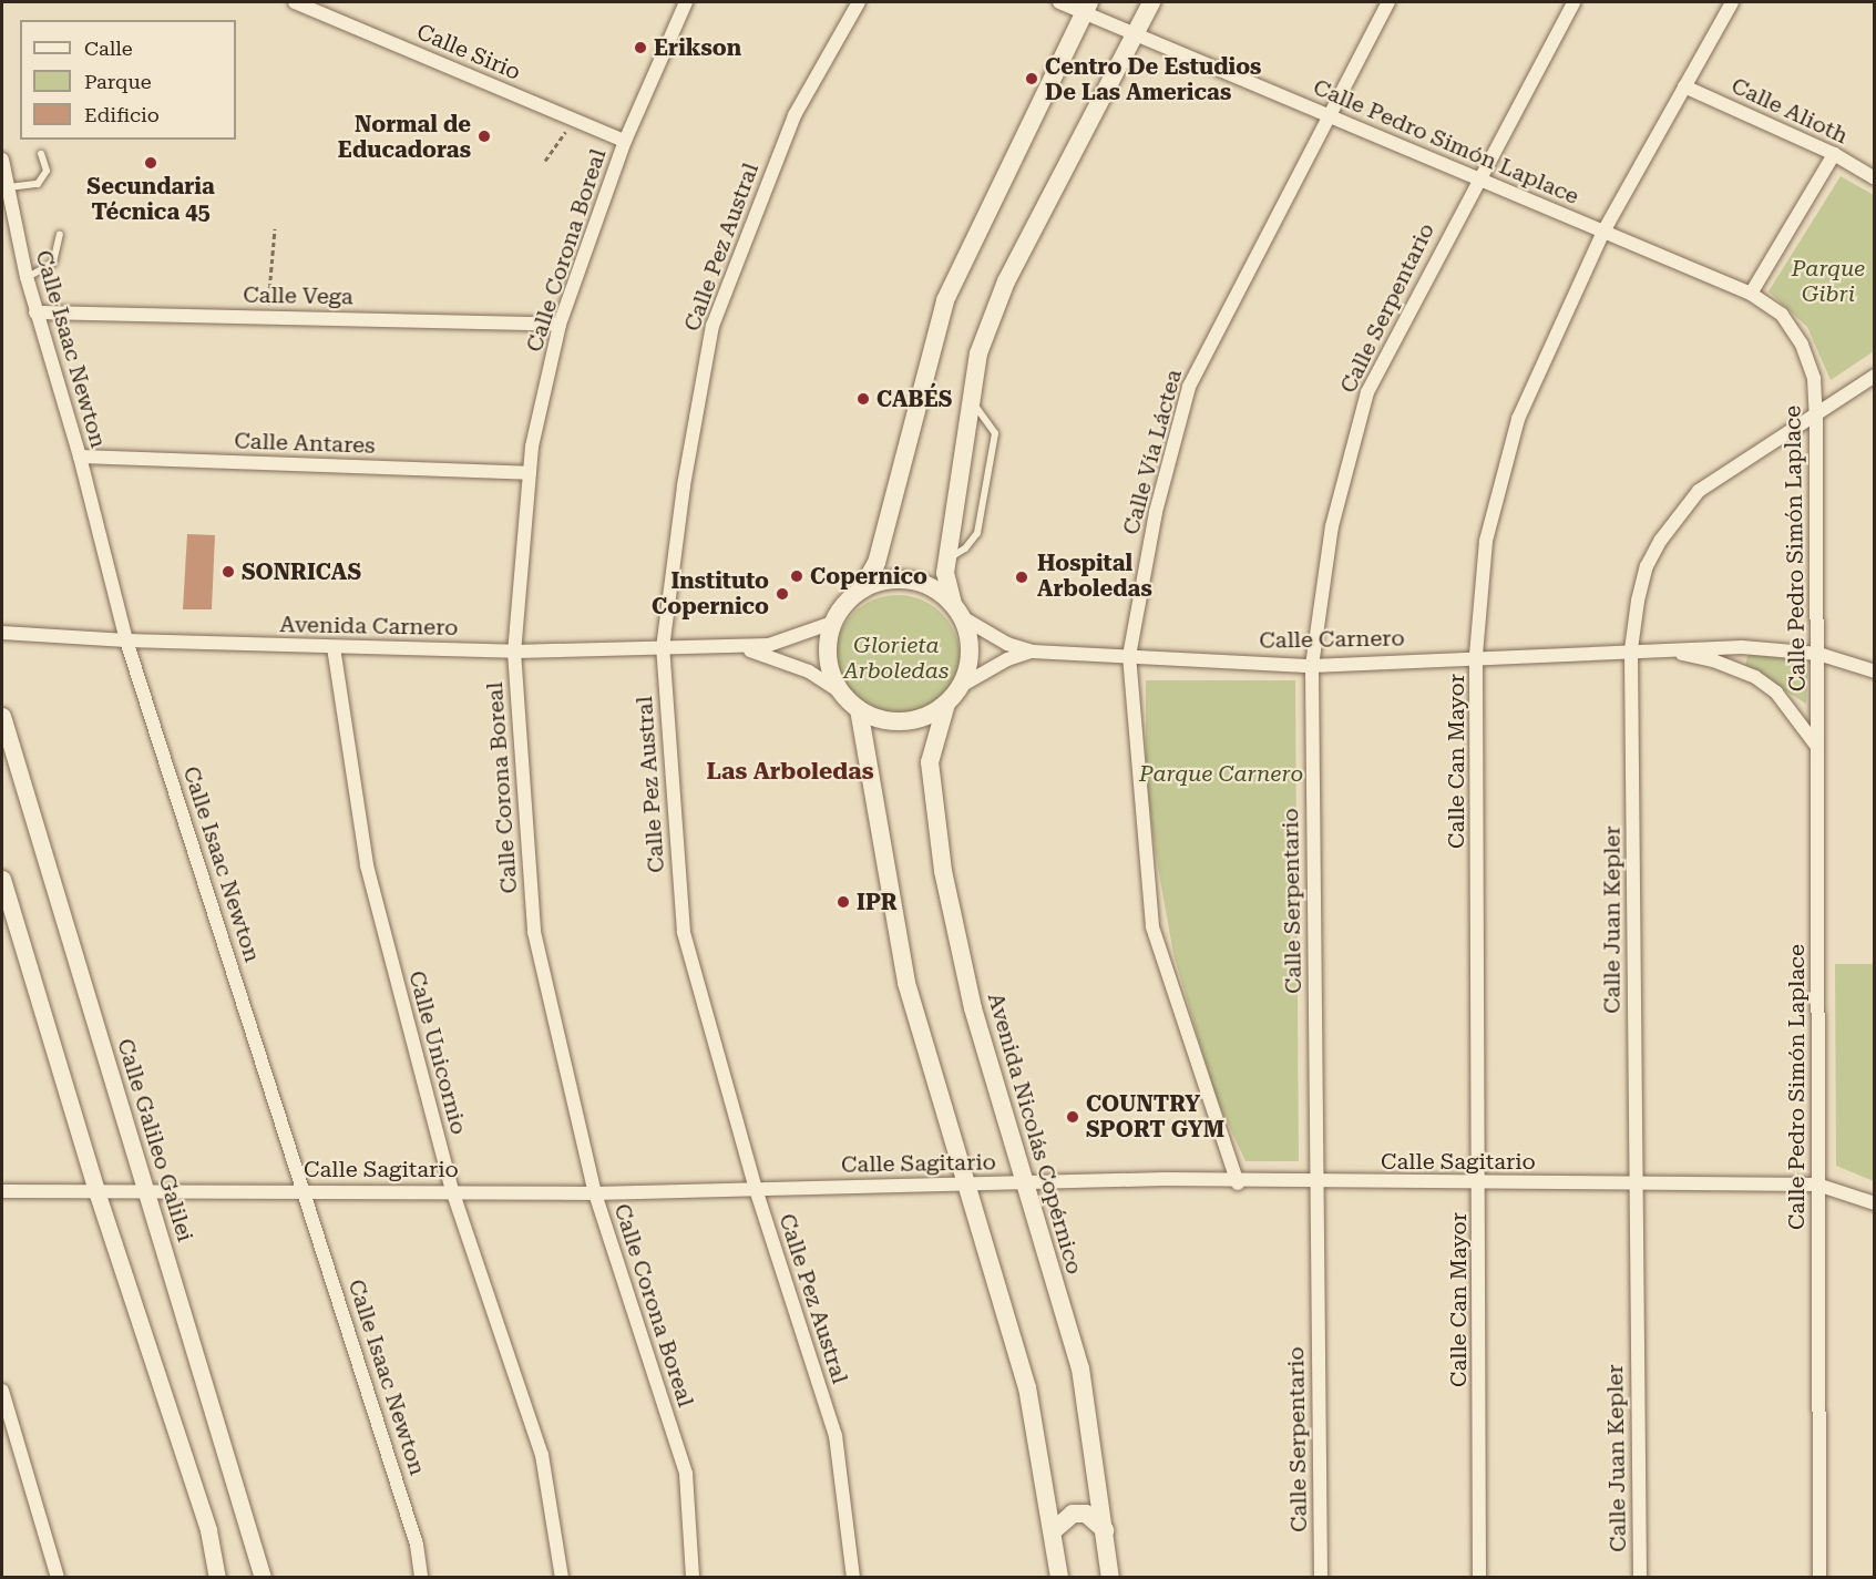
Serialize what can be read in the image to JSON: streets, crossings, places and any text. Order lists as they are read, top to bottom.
{
  "streets": {
    "main road": ["Avenida Nicolás Copérnico"],
    "street": [
      "Calle Sirio",
      "Calle Alioth",
      "Calle Pedro Simón Laplace",
      "Calle Pez Austral",
      "Calle Corona Boreal",
      "Calle Vega",
      "Calle Serpentario",
      "Calle Isaac Newton",
      "Calle Antares",
      "Calle Vía Láctea",
      "Avenida Carnero",
      "Calle Carnero",
      "Calle Can Mayor",
      "Calle Juan Kepler",
      "Calle Unicornio",
      "Calle Galileo Galilei",
      "Calle Sagitario"
    ]
  },
  "crossings": [
    ["Calle Sirio", "Calle Corona Boreal"],
    ["Calle Alioth", "Calle Can Mayor"],
    ["Calle Pedro Simón Laplace", "Calle Serpentario"],
    ["Calle Pedro Simón Laplace", "Calle Vía Láctea"],
    ["Calle Pedro Simón Laplace", "Calle Carnero"],
    ["Calle Pedro Simón Laplace", "Calle Can Mayor"],
    ["Calle Pedro Simón Laplace", "Calle Juan Kepler"],
    ["Calle Pedro Simón Laplace", "Calle Sagitario"],
    ["Calle Pez Austral", "Avenida Carnero"],
    ["Calle Pez Austral", "Calle Sagitario"],
    ["Calle Corona Boreal", "Calle Vega"],
    ["Calle Corona Boreal", "Calle Antares"],
    ["Calle Corona Boreal", "Avenida Carnero"],
    ["Calle Corona Boreal", "Calle Sagitario"],
    ["Calle Vega", "Calle Isaac Newton"],
    ["Calle Serpentario", "Calle Carnero"],
    ["Calle Serpentario", "Calle Sagitario"],
    ["Calle Isaac Newton", "Calle Antares"],
    ["Calle Isaac Newton", "Avenida Carnero"],
    ["Calle Isaac Newton", "Calle Sagitario"],
    ["Calle Vía Láctea", "Calle Carnero"],
    ["Calle Vía Láctea", "Calle Sagitario"],
    ["Avenida Carnero", "Calle Carnero"],
    ["Avenida Carnero", "Calle Unicornio"],
    ["Avenida Carnero", "Avenida Nicolás Copérnico"],
    ["Calle Carnero", "Calle Can Mayor"],
    ["Calle Carnero", "Calle Juan Kepler"],
    ["Calle Carnero", "Avenida Nicolás Copérnico"],
    ["Calle Can Mayor", "Calle Sagitario"],
    ["Calle Juan Kepler", "Calle Sagitario"],
    ["Calle Unicornio", "Calle Sagitario"],
    ["Avenida Nicolás Copérnico", "Calle Sagitario"],
    ["Calle Galileo Galilei", "Calle Sagitario"]
  ],
  "districts": ["Las Arboledas"],
  "parks": ["Parque Gibri", "Glorieta Arboledas", "Parque Carnero"],
  "places": [
    "Erikson",
    "Centro De Estudios De Las Americas",
    "Normal de Educadoras",
    "Secundaria Técnica 45",
    "CABE´S",
    "SONRICAS",
    "Copernico",
    "Hospital Arboledas",
    "Instituto Copernico",
    "IPR",
    "COUNTRY SPORT GYM"
  ],
  "legend": ["Calle", "Parque", "Edificio"]
}
